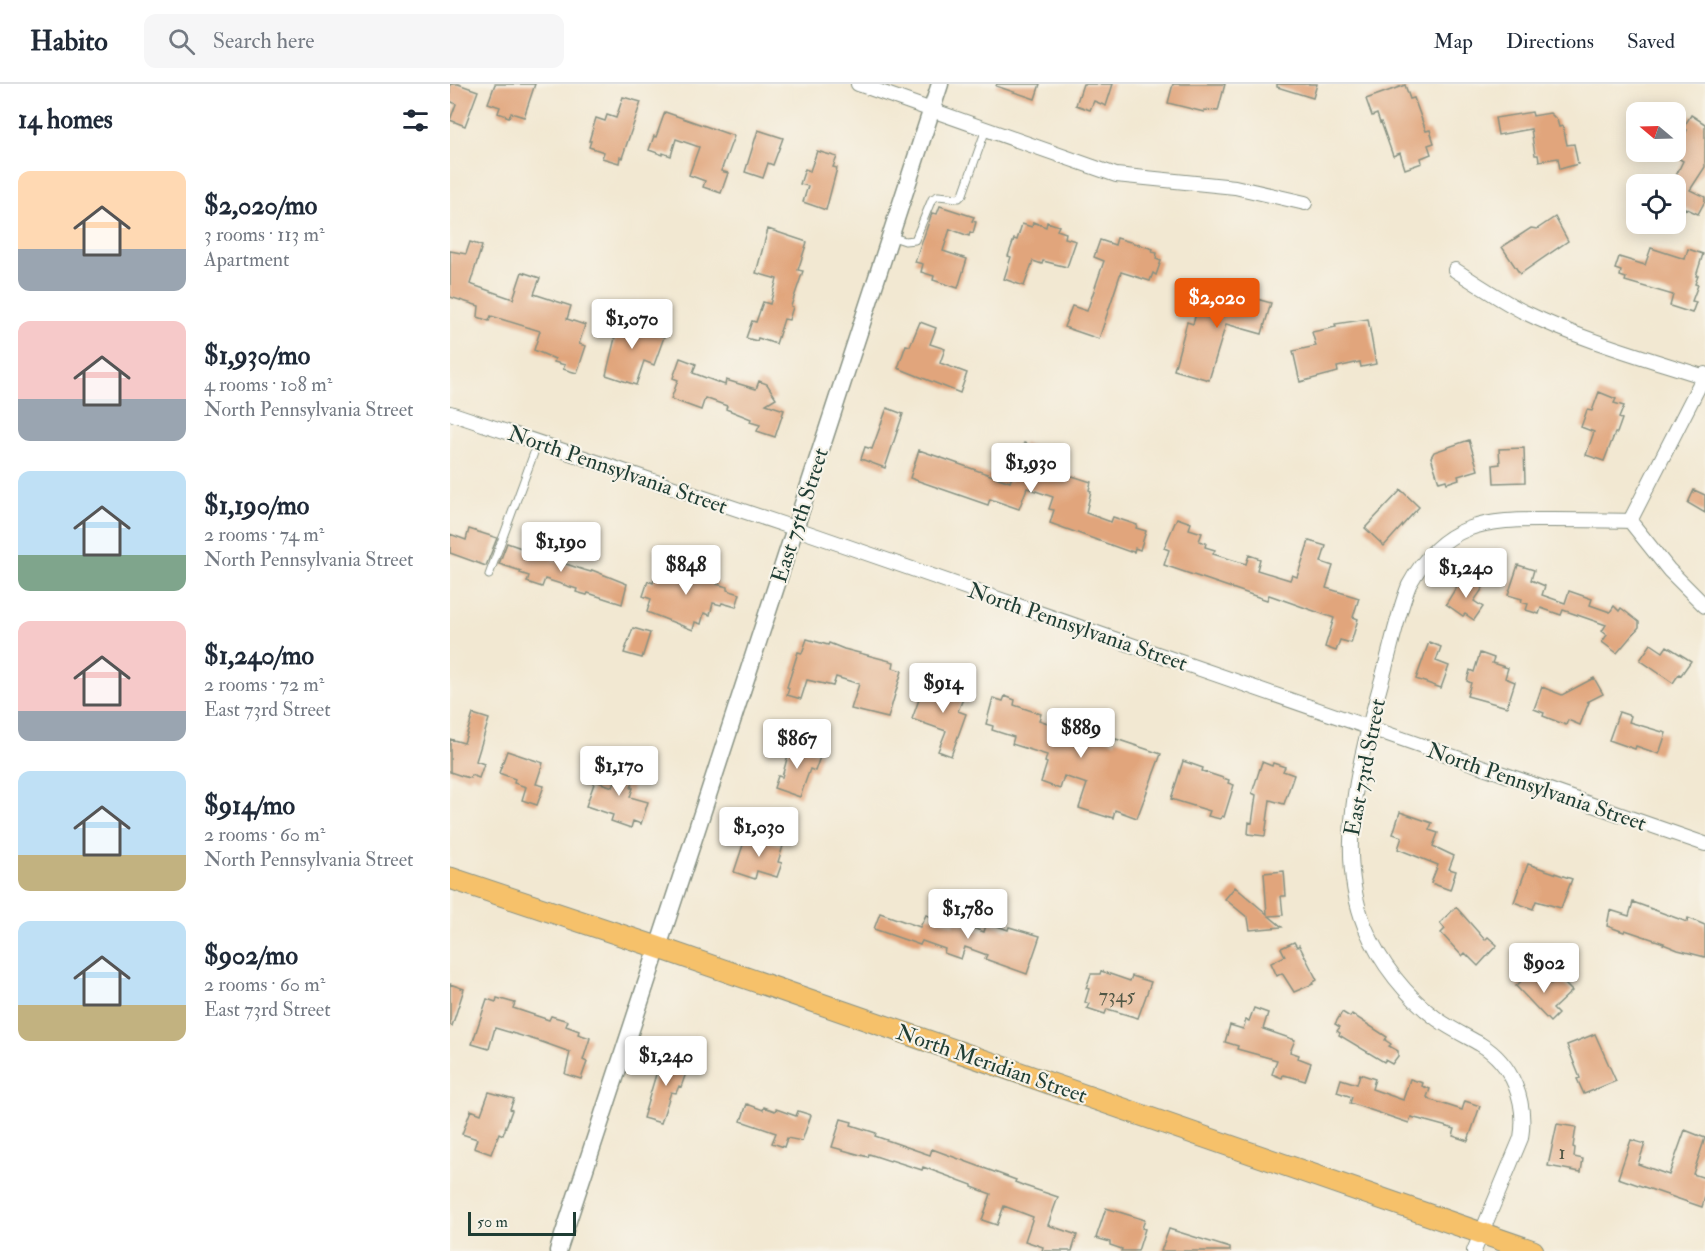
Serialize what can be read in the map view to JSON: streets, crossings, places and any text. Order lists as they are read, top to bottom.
{
  "streets": {
    "main road": ["North Meridian Street"],
    "street": ["North Pennsylvania Street", "East 75th Street", "East 73rd Street"]
  },
  "crossings": [
    ["North Pennsylvania Street", "East 75th Street"],
    ["North Pennsylvania Street", "East 73rd Street"],
    ["East 75th Street", "North Meridian Street"],
    ["East 73rd Street", "North Meridian Street"]
  ],
  "house_numbers": ["7345", "1"],
  "scale_bar": "50 m",
  "north": "left",
  "page": {
    "header": "Habito",
    "search": "Search here",
    "nav": ["Map", "Directions", "Saved"],
    "heading": "14 homes",
    "list": [
      {
        "name": "$2,020/mo",
        "note": "3 rooms · 113 m² · Apartment"
      },
      {
        "name": "$1,930/mo",
        "note": "4 rooms · 108 m² · North Pennsylvania Street"
      },
      {
        "name": "$1,190/mo",
        "note": "2 rooms · 74 m² · North Pennsylvania Street"
      },
      {
        "name": "$1,240/mo",
        "note": "2 rooms · 72 m² · East 73rd Street"
      },
      {
        "name": "$914/mo",
        "note": "2 rooms · 60 m² · North Pennsylvania Street"
      },
      {
        "name": "$902/mo",
        "note": "2 rooms · 60 m² · East 73rd Street"
      }
    ],
    "price": [
      "$2,020",
      "$1,070",
      "$1,930",
      "$1,190",
      "$848",
      "$1,240",
      "$914",
      "$889",
      "$867",
      "$1,170",
      "$1,030",
      "$1,780",
      "$902",
      "$1,240"
    ],
    "scale": "50 m"
  }
}
